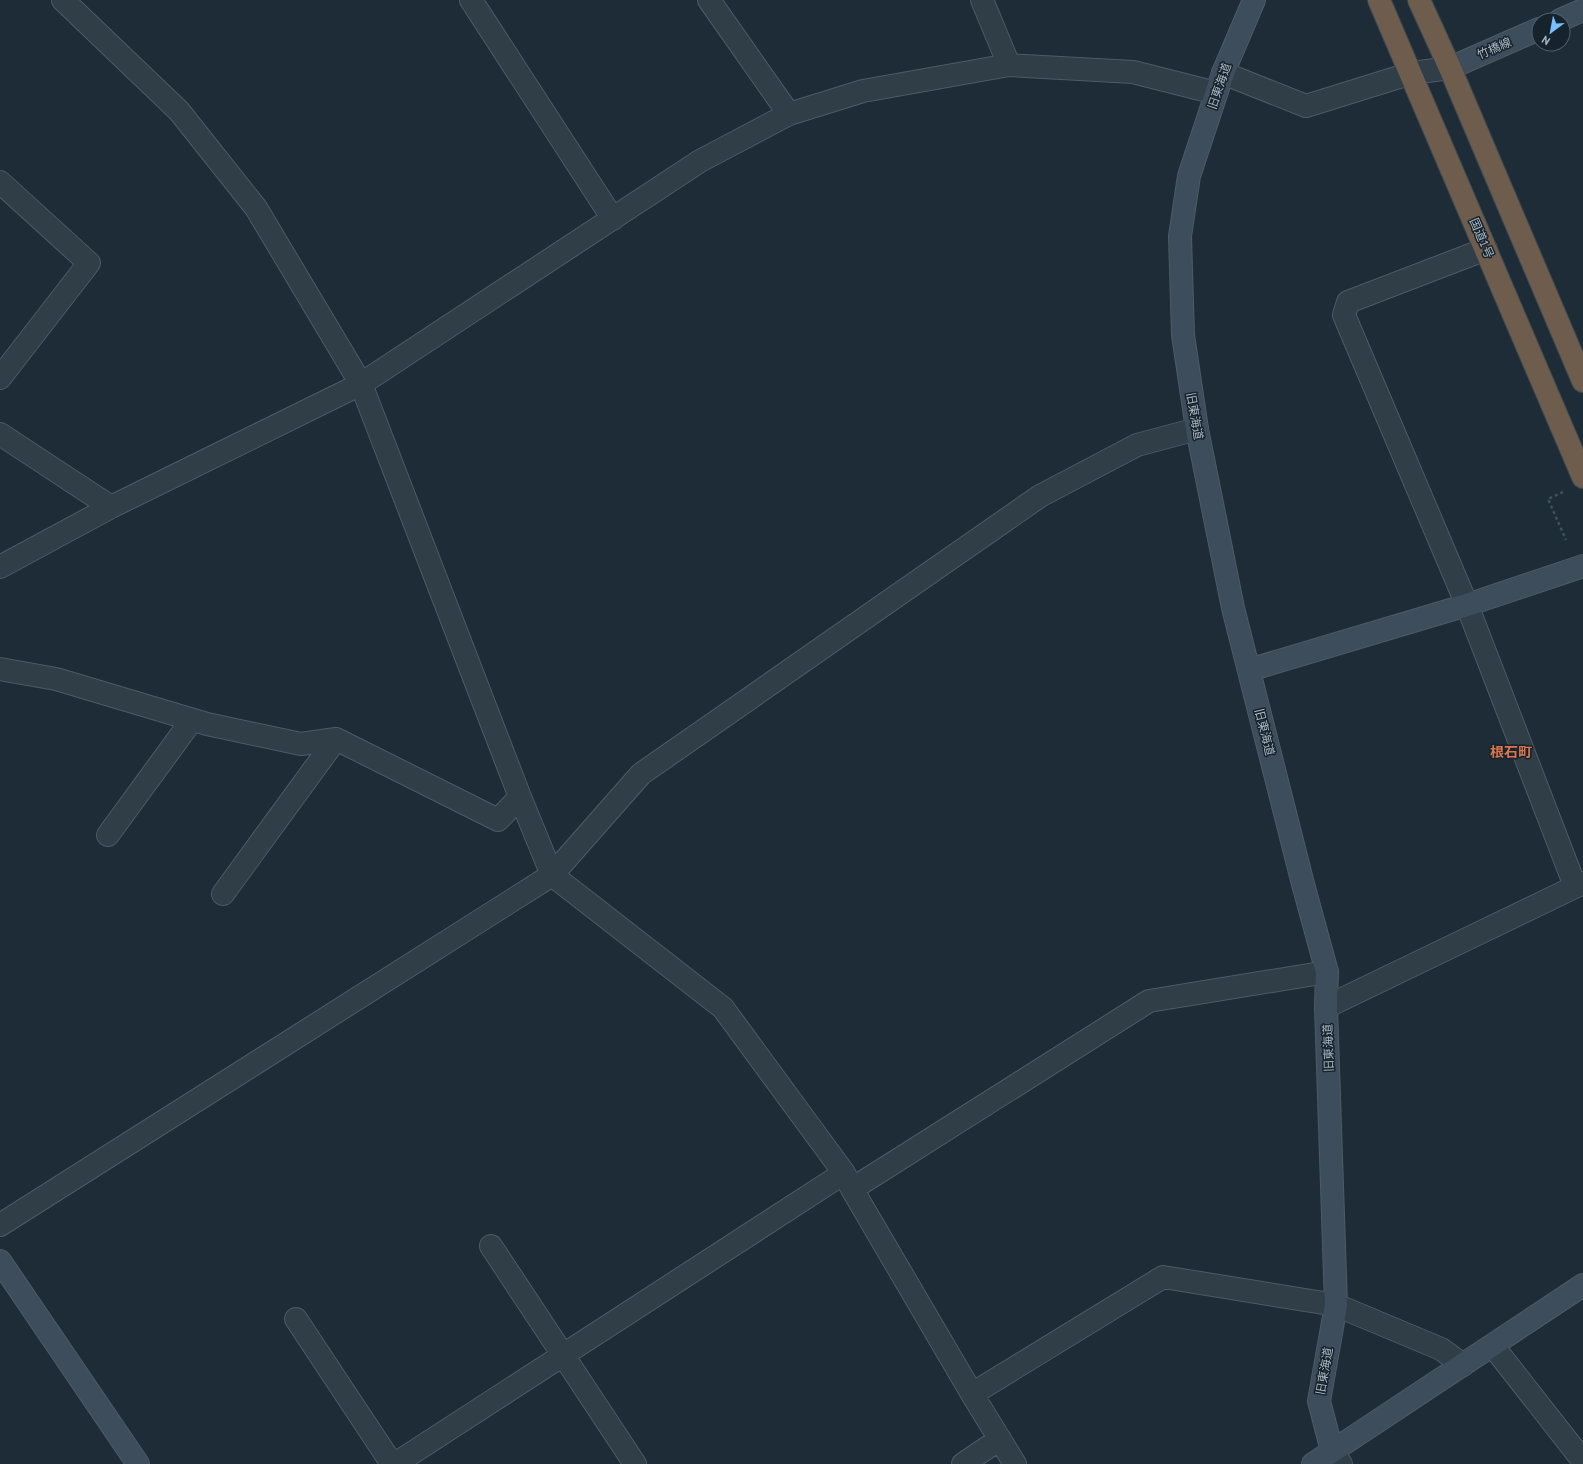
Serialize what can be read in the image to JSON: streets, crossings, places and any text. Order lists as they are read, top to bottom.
{
  "streets": {
    "highway": ["国道1号"],
    "street": ["竹橋線", "旧東海道"]
  },
  "districts": ["根石町"],
  "north": "bottom left"
}
